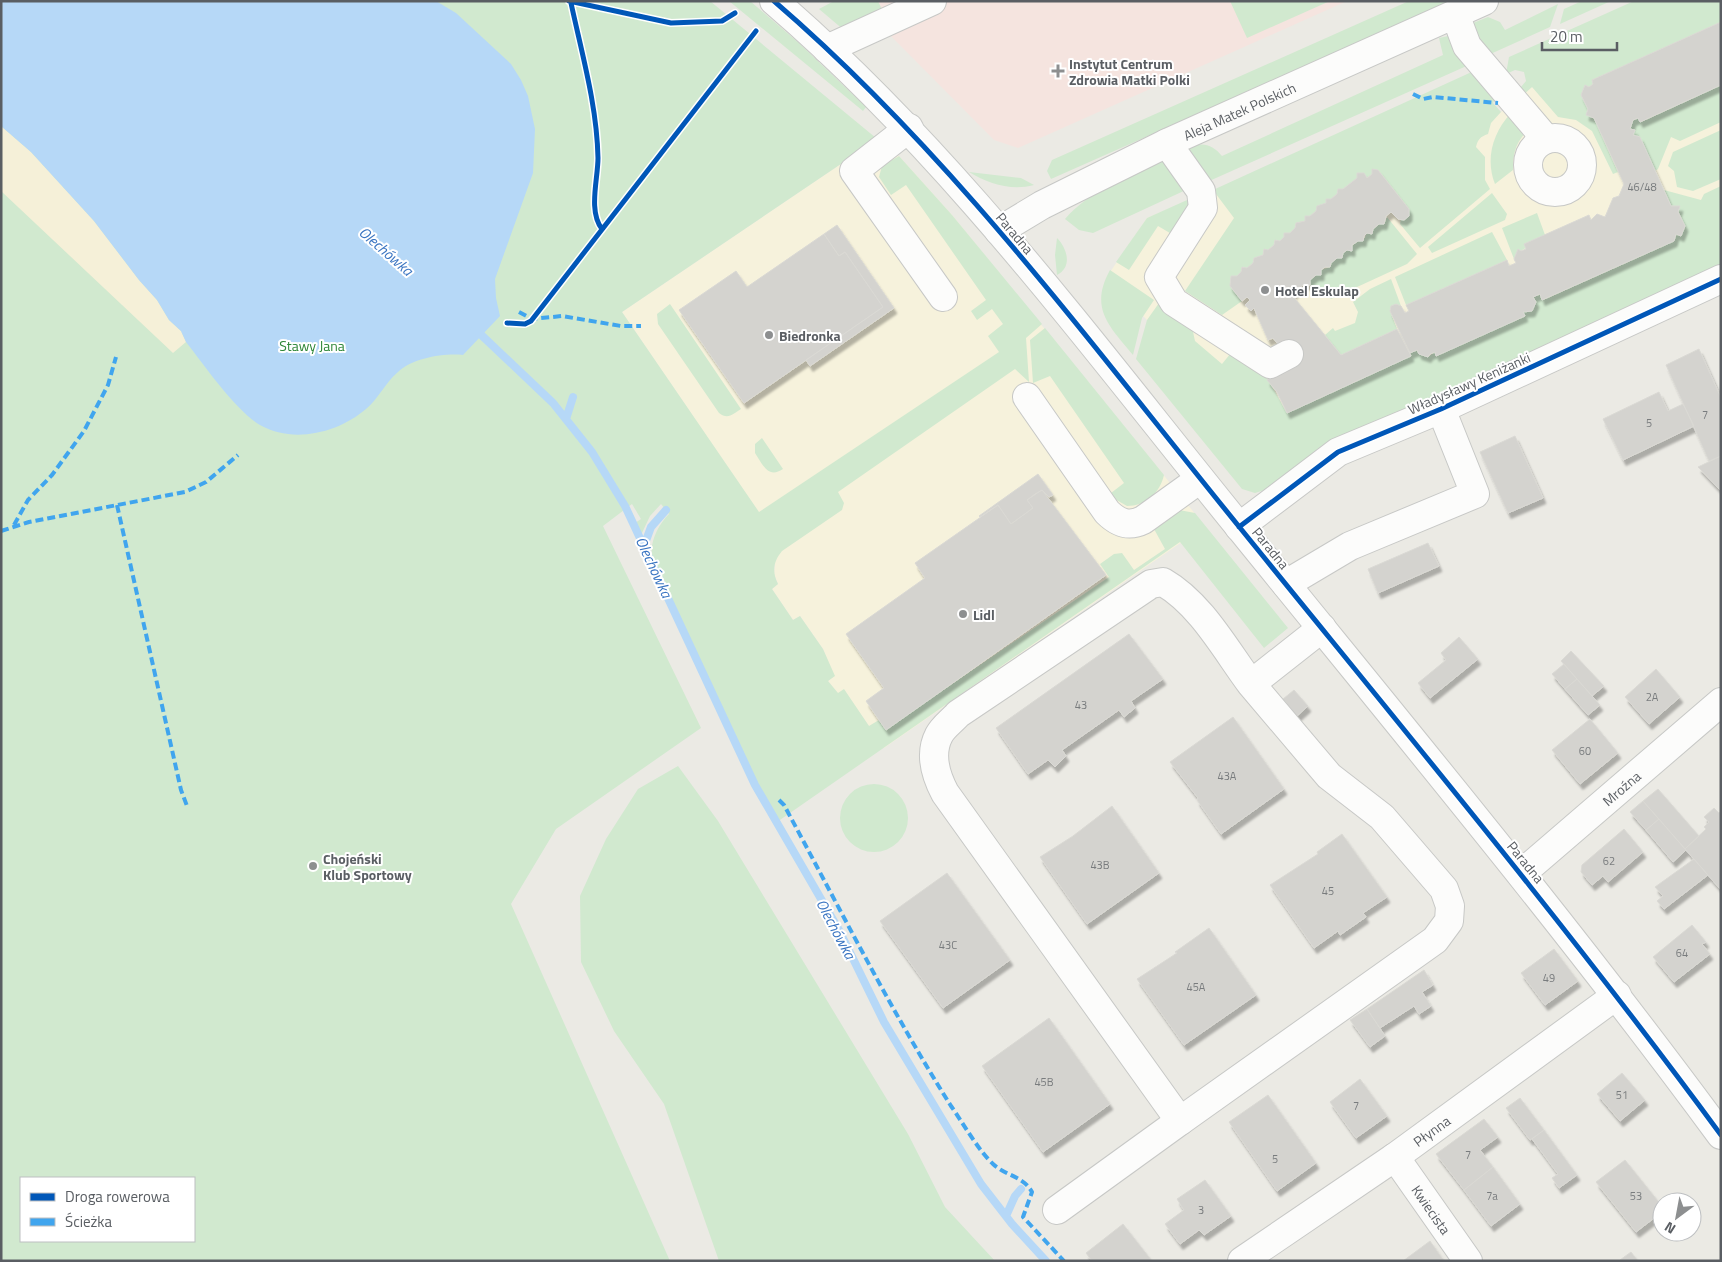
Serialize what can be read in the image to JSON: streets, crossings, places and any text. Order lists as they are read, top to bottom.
{
  "streets": {
    "street": [
      "Aleja Matek Polskich",
      "Paradna",
      "Władysławy Keniżanki",
      "Mroźna",
      "Płynna",
      "Kwiecista"
    ]
  },
  "crossings": [
    ["Aleja Matek Polskich", "Paradna"],
    ["Paradna", "Władysławy Keniżanki"],
    ["Paradna", "Mroźna"],
    ["Paradna", "Płynna"],
    ["Płynna", "Kwiecista"]
  ],
  "water": ["Olechówka"],
  "parks": ["Stawy Jana"],
  "places": {
    "health": ["Instytut Centrum Zdrowia Matki Polki"],
    "other": [
      "Hotel Eskulap",
      "Biedronka",
      "Lidl",
      "Chojeński Klub Sportowy"
    ]
  },
  "house_numbers": [
    "46/48",
    "7",
    "5",
    "2A",
    "43",
    "60",
    "43A",
    "62",
    "43B",
    "45",
    "43C",
    "64",
    "49",
    "45A",
    "45B",
    "51",
    "7",
    "7",
    "5",
    "7a",
    "53",
    "3"
  ],
  "legend": ["Droga rowerowa", "Ścieżka"],
  "scale_bar": "20 m",
  "north": "bottom left"
}
